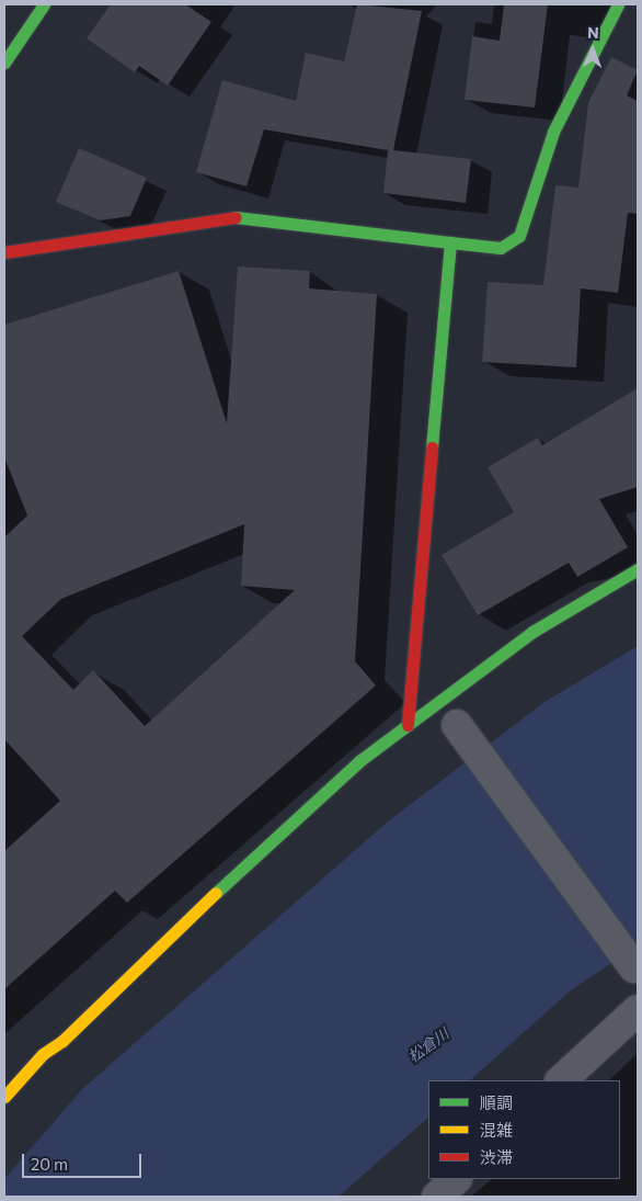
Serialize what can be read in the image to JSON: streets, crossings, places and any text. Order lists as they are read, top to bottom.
{
  "water": ["松倉川"],
  "legend": ["順調", "混雑", "渋滞"],
  "scale_bar": "20 m",
  "north": "top"
}
